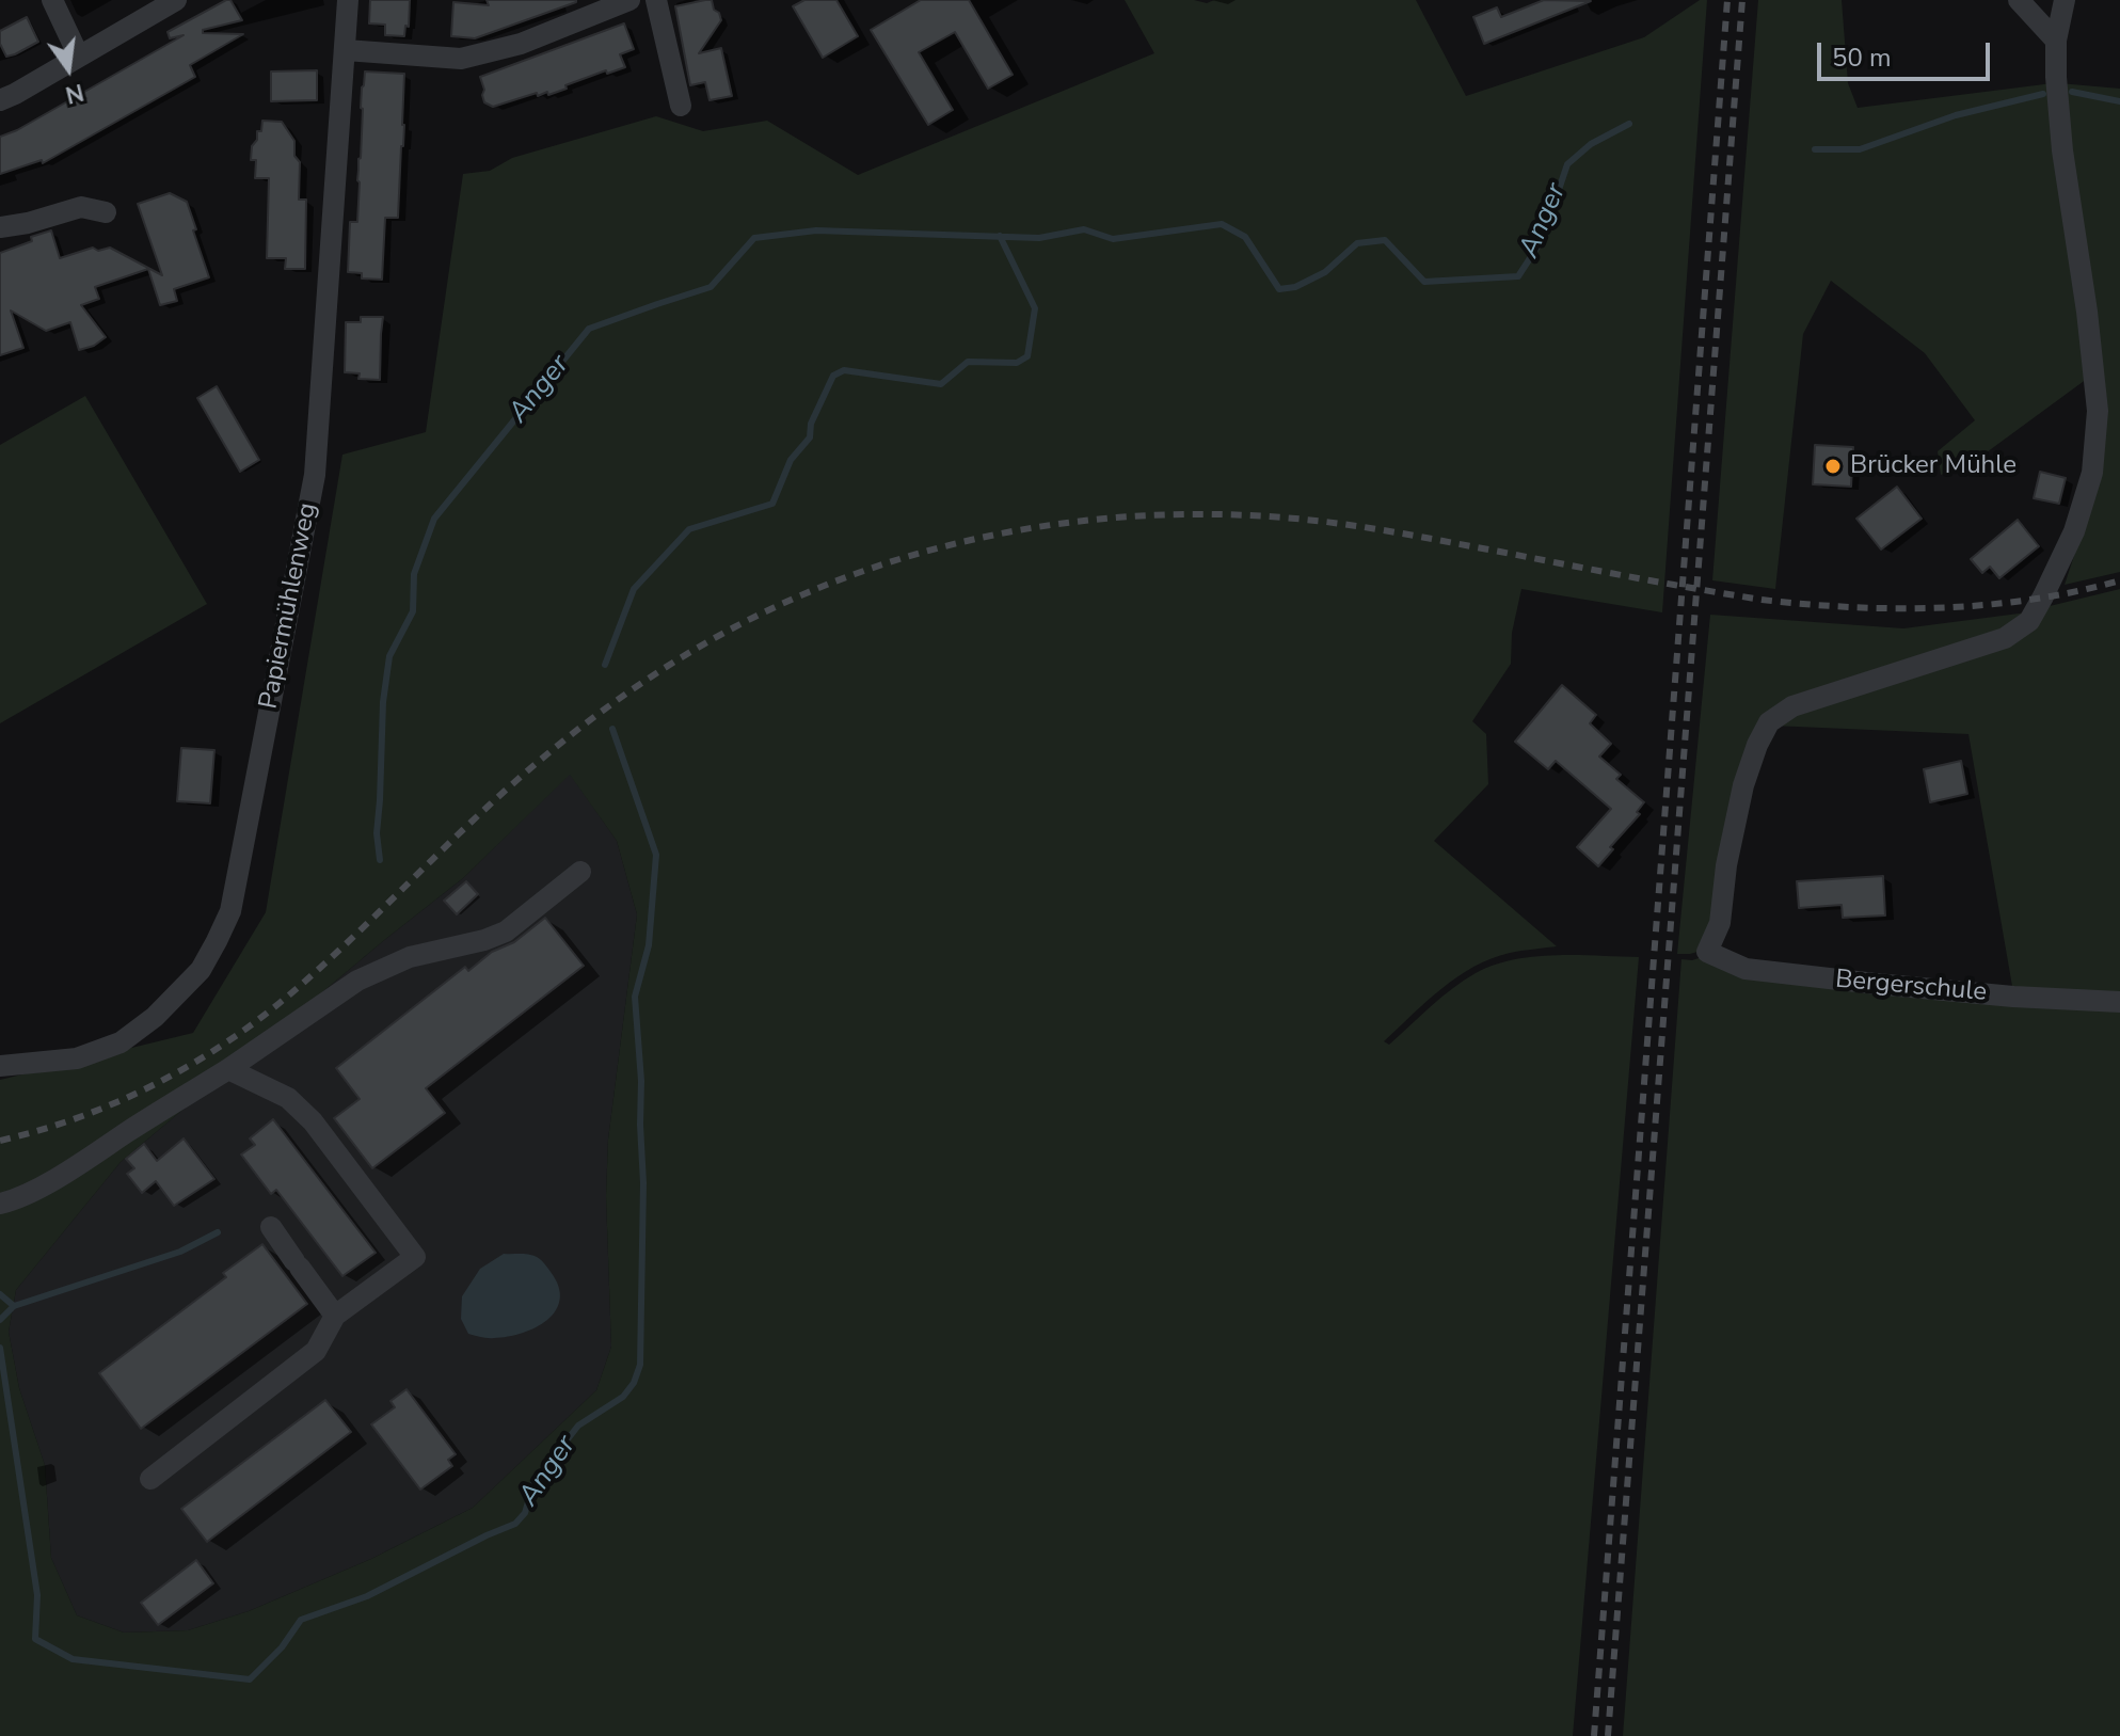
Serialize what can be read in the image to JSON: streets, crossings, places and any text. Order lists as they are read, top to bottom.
{
  "streets": {
    "street": ["Papiermühlenweg", "Bergerschule"]
  },
  "water": ["Anger"],
  "places": ["Brücker Mühle"],
  "scale_bar": "50 m",
  "north": "bottom"
}
